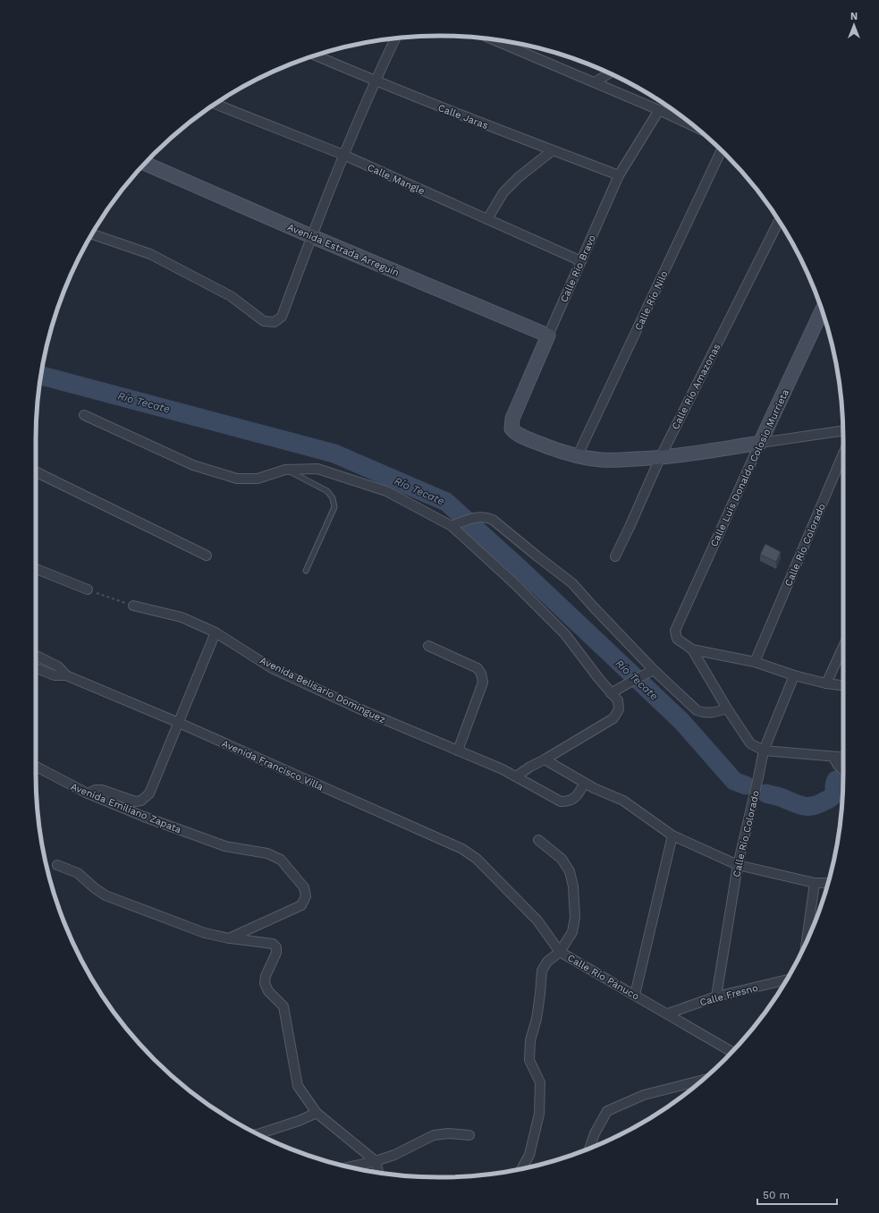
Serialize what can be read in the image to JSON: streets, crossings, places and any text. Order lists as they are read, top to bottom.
{
  "streets": {
    "street": [
      "Calle Jaras",
      "Calle Mangle",
      "Avenida Estrada Arreguín",
      "Calle Río Bravo",
      "Calle Río Nilo",
      "Calle Río Amazonas",
      "Calle Luis Donaldo Colosio Murrieta",
      "Calle Río Colorado",
      "Avenida Belisario Domínguez",
      "Avenida Francisco Villa",
      "Avenida Emiliano Zapata",
      "Calle Río Pánuco",
      "Calle Fresno"
    ]
  },
  "crossings": [
    ["Calle Jaras", "Calle Río Bravo"],
    ["Calle Mangle", "Calle Río Bravo"],
    ["Avenida Estrada Arreguín", "Calle Río Bravo"],
    ["Calle Río Bravo", "Calle Río Nilo"],
    ["Calle Río Colorado", "Calle Fresno"],
    ["Avenida Francisco Villa", "Calle Río Pánuco"],
    ["Calle Río Pánuco", "Calle Fresno"]
  ],
  "water": ["Río Tecate"],
  "scale_bar": "50 m",
  "north": "top"
}
